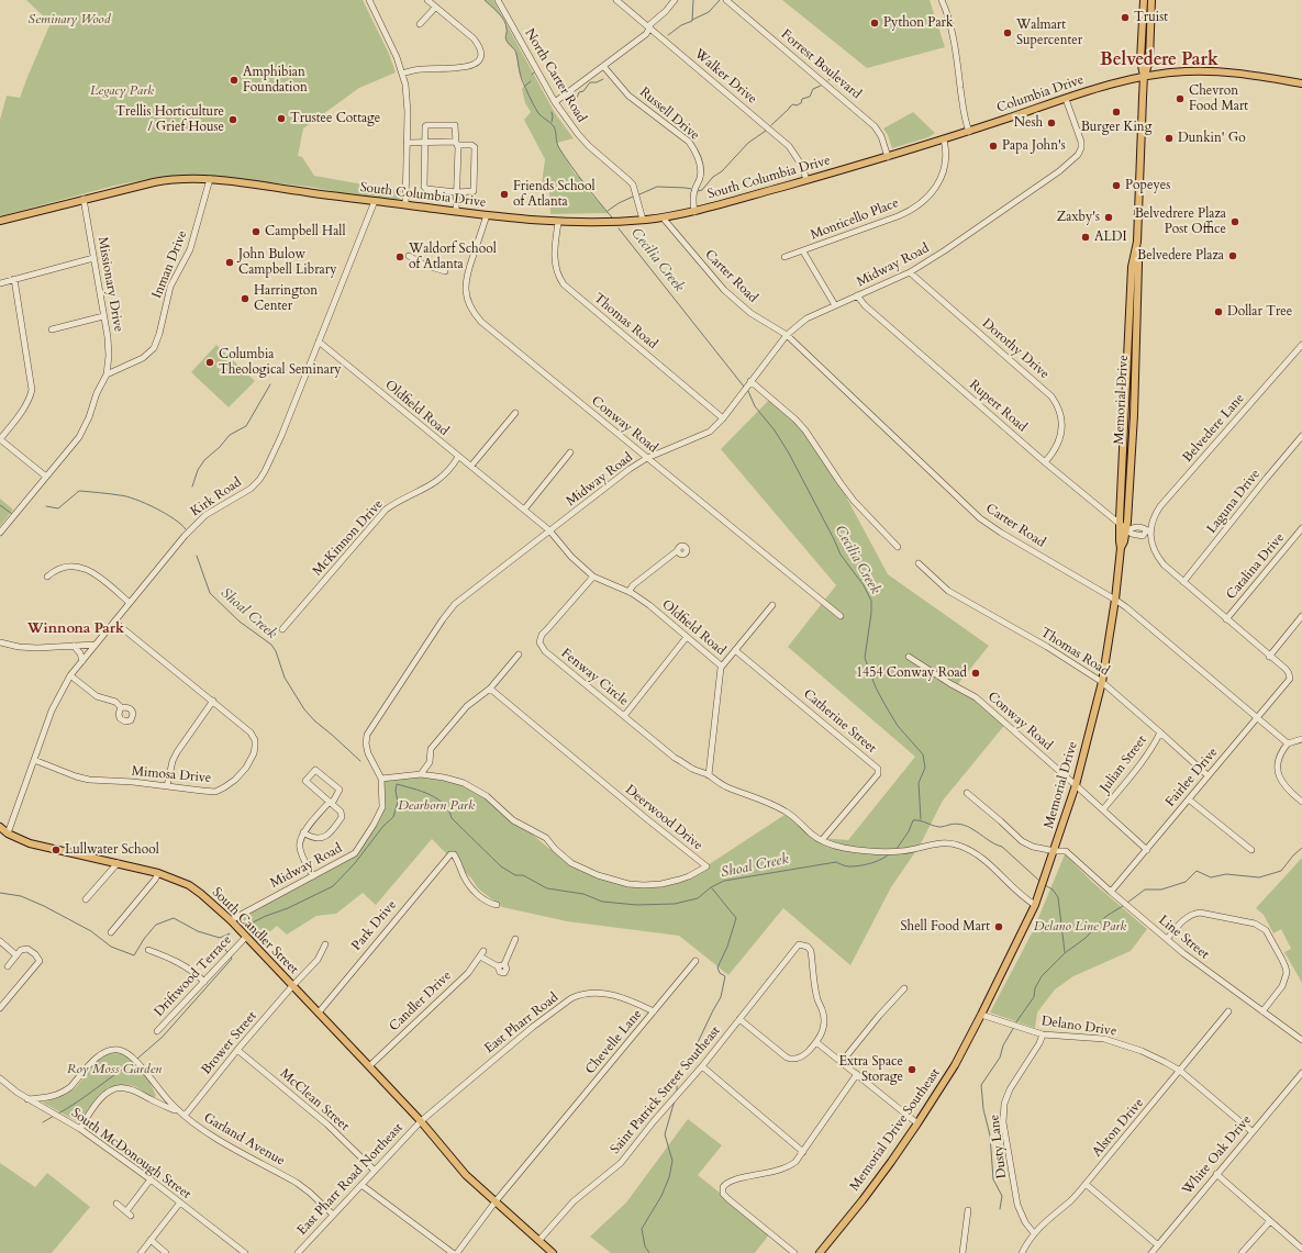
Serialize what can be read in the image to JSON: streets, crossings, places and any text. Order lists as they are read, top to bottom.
{
  "streets": {
    "main road": [
      "Columbia Drive",
      "South Columbia Drive",
      "Memorial Drive",
      "South Candler Street",
      "Memorial Drive Southeast"
    ],
    "street": [
      "Forrest Boulevard",
      "North Carter Road",
      "Walker Drive",
      "Russell Drive",
      "Monticello Place",
      "Inman Drive",
      "Midway Road",
      "Carter Road",
      "Missionary Drive",
      "Thomas Road",
      "Dorothy Drive",
      "Rupert Road",
      "Oldfield Road",
      "Conway Road",
      "Belvedere Lane",
      "Kirk Road",
      "Laguna Drive",
      "McKinnon Drive",
      "Catalina Drive",
      "Fenway Circle",
      "Catherine Street",
      "Julian Street",
      "Mimosa Drive",
      "Fairlee Drive",
      "Deerwood Drive",
      "Park Drive",
      "Line Street",
      "Driftwood Terrace",
      "Candler Drive",
      "East Pharr Road",
      "Delano Drive",
      "Chevelle Lane",
      "Brower Street",
      "Saint Patrick Street Southeast",
      "McClean Street",
      "Alston Drive",
      "Garland Avenue",
      "Dusty Lane",
      "South McDonough Street",
      "White Oak Drive",
      "East Pharr Road Northeast"
    ]
  },
  "crossings": [
    ["Forrest Boulevard", "South Columbia Drive"],
    ["North Carter Road", "South Columbia Drive"],
    ["Walker Drive", "South Columbia Drive"],
    ["Columbia Drive", "South Columbia Drive"],
    ["Columbia Drive", "Midway Road"],
    ["Columbia Drive", "Memorial Drive"],
    ["Russell Drive", "South Columbia Drive"],
    ["South Columbia Drive", "Monticello Place"],
    ["South Columbia Drive", "Inman Drive"],
    ["South Columbia Drive", "Carter Road"],
    ["South Columbia Drive", "Missionary Drive"],
    ["South Columbia Drive", "Thomas Road"],
    ["South Columbia Drive", "Conway Road"],
    ["South Columbia Drive", "Kirk Road"],
    ["Monticello Place", "Midway Road"],
    ["Inman Drive", "Missionary Drive"],
    ["Midway Road", "Carter Road"],
    ["Midway Road", "Thomas Road"],
    ["Midway Road", "Dorothy Drive"],
    ["Midway Road", "Rupert Road"],
    ["Midway Road", "Oldfield Road"],
    ["Midway Road", "Conway Road"],
    ["Midway Road", "Deerwood Drive"],
    ["Midway Road", "South Candler Street"],
    ["Carter Road", "Memorial Drive"],
    ["Carter Road", "Fairlee Drive"],
    ["Thomas Road", "Memorial Drive"],
    ["Thomas Road", "Julian Street"],
    ["Thomas Road", "Fairlee Drive"],
    ["Dorothy Drive", "Rupert Road"],
    ["Memorial Drive", "Rupert Road"],
    ["Memorial Drive", "Conway Road"],
    ["Memorial Drive", "Line Street"],
    ["Memorial Drive", "Delano Drive"],
    ["Memorial Drive", "Memorial Drive Southeast"],
    ["Oldfield Road", "Kirk Road"],
    ["Oldfield Road", "McKinnon Drive"],
    ["Oldfield Road", "Fenway Circle"],
    ["Conway Road", "Julian Street"],
    ["Conway Road", "Fairlee Drive"],
    ["Kirk Road", "Mimosa Drive"],
    ["Kirk Road", "South Candler Street"],
    ["Fairlee Drive", "Line Street"],
    ["Park Drive", "South Candler Street"],
    ["South Candler Street", "Driftwood Terrace"],
    ["South Candler Street", "Candler Drive"],
    ["South Candler Street", "East Pharr Road"],
    ["South Candler Street", "Chevelle Lane"],
    ["South Candler Street", "Brower Street"],
    ["South Candler Street", "Saint Patrick Street Southeast"],
    ["South Candler Street", "East Pharr Road Northeast"],
    ["East Pharr Road", "Chevelle Lane"],
    ["East Pharr Road", "East Pharr Road Northeast"],
    ["Delano Drive", "Alston Drive"],
    ["Delano Drive", "Memorial Drive Southeast"],
    ["Delano Drive", "Dusty Lane"],
    ["Delano Drive", "White Oak Drive"],
    ["Brower Street", "McClean Street"],
    ["Brower Street", "Garland Avenue"],
    ["McClean Street", "East Pharr Road Northeast"],
    ["Alston Drive", "Dusty Lane"],
    ["Garland Avenue", "South McDonough Street"],
    ["Garland Avenue", "East Pharr Road Northeast"]
  ],
  "districts": ["Belvedere Park", "Winnona Park"],
  "water": ["Cecilia Creek", "Shoal Creek"],
  "parks": [
    "Seminary Wood",
    "Legacy Park",
    "Dearborn Park",
    "Delano Line Park",
    "Roy Moss Garden"
  ],
  "places": [
    "Truist",
    "Python Park",
    "Walmart Supercenter",
    "Amphibian Foundation",
    "Chevron Food Mart",
    "Burger King",
    "Trustee Cottage",
    "Trellis Horticulture / Grief House",
    "Nesh",
    "Dunkin' Go",
    "Papa John's",
    "Popeyes",
    "Friends School of Atlanta",
    "Zaxby's",
    "Belvedrere Plaza Post Office",
    "Campbell Hall",
    "ALDI",
    "Belvedere Plaza",
    "Waldorf School of Atlanta",
    "John Bulow Campbell Library",
    "Harrington Center",
    "Dollar Tree",
    "Columbia Theological Seminary",
    "1454 Conway Road",
    "Lullwater School",
    "Shell Food Mart",
    "Extra Space Storage"
  ]
}
